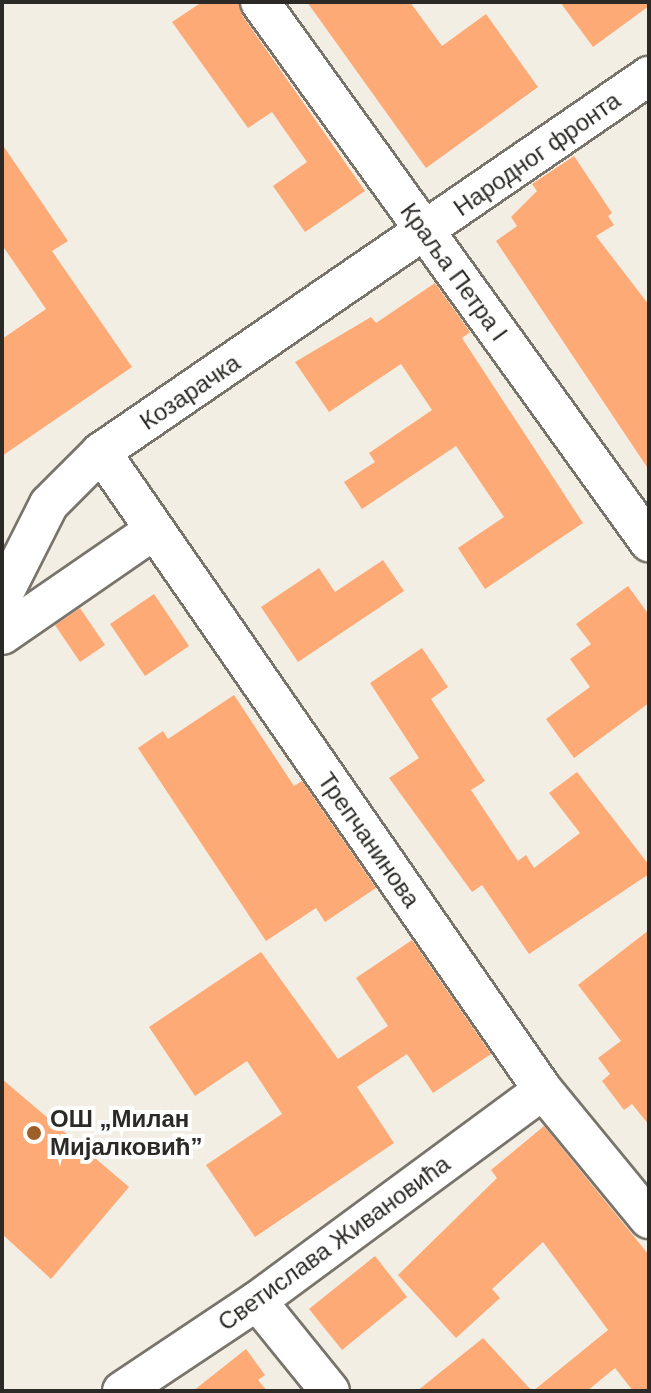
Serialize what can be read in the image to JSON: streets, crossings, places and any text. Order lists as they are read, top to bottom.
{
  "streets": {
    "street": [
      "Народног фронта",
      "Краља Петра I",
      "Козарачка",
      "Трепчанинова",
      "Светислава Живановића"
    ]
  },
  "crossings": [
    ["Народног фронта", "Краља Петра I"],
    ["Народног фронта", "Козарачка"],
    ["Краља Петра I", "Козарачка"],
    ["Козарачка", "Трепчанинова"],
    ["Трепчанинова", "Светислава Живановића"]
  ],
  "places": ["ОШ „Милан Мијалковић”"]
}
